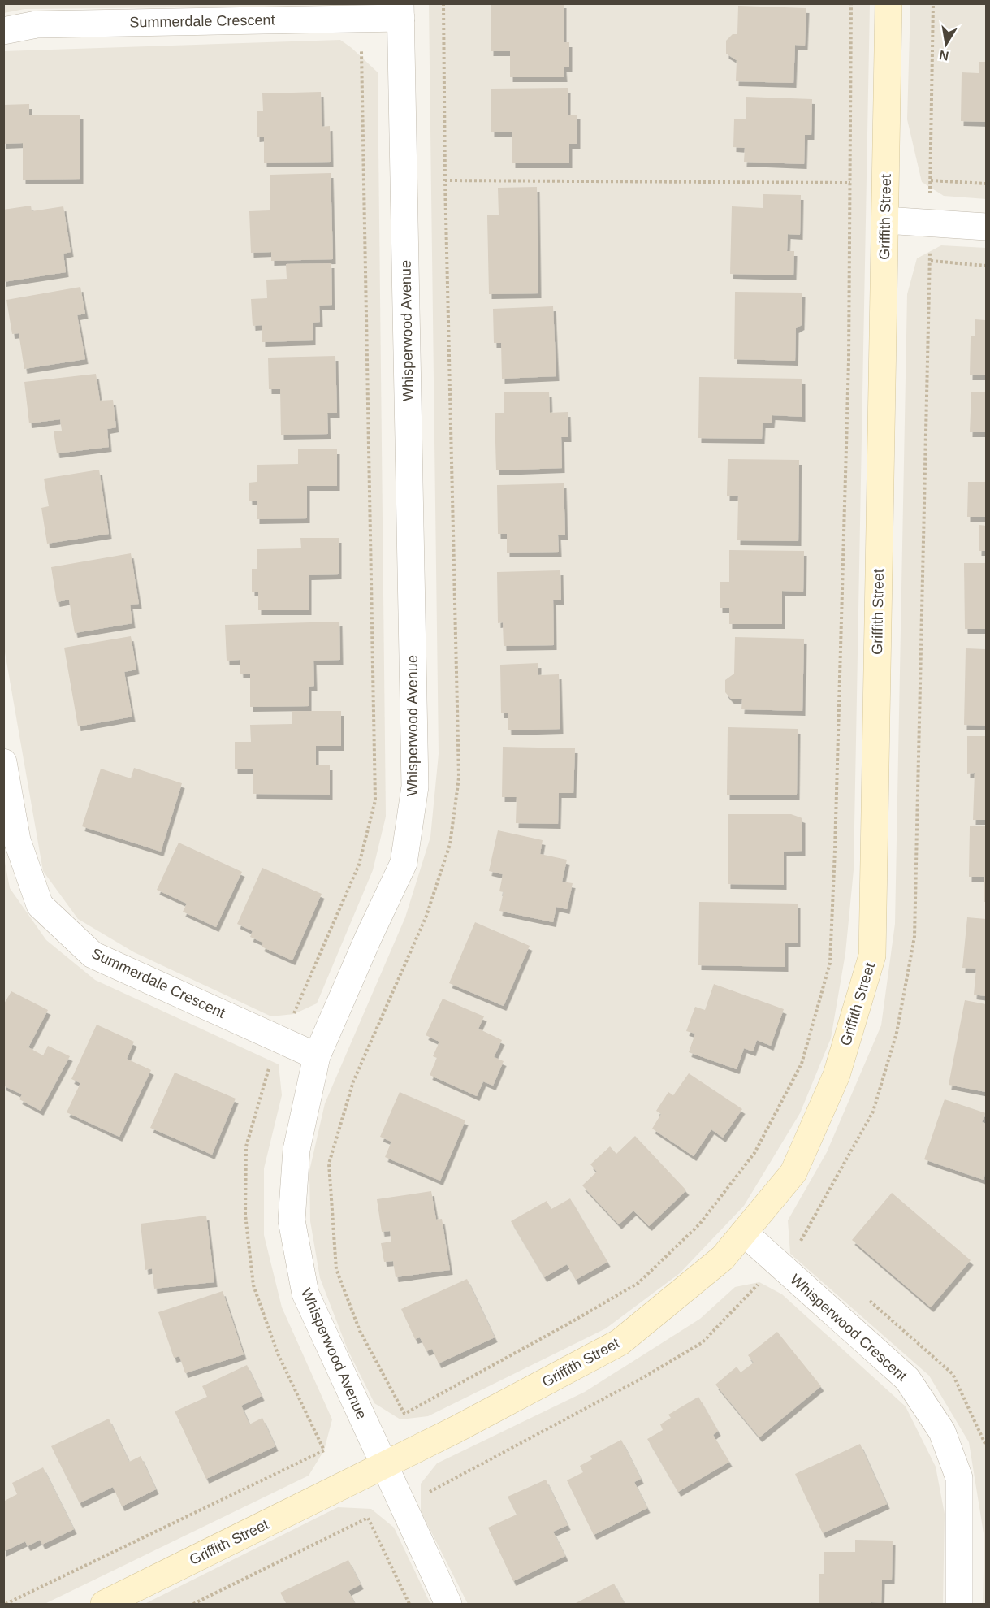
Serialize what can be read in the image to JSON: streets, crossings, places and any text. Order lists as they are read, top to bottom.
{
  "streets": {
    "street": [
      "Summerdale Crescent",
      "Griffith Street",
      "Whisperwood Avenue",
      "Whisperwood Crescent"
    ]
  },
  "crossings": [
    ["Summerdale Crescent", "Whisperwood Avenue"],
    ["Griffith Street", "Whisperwood Avenue"],
    ["Griffith Street", "Whisperwood Crescent"]
  ],
  "north": "bottom"
}
